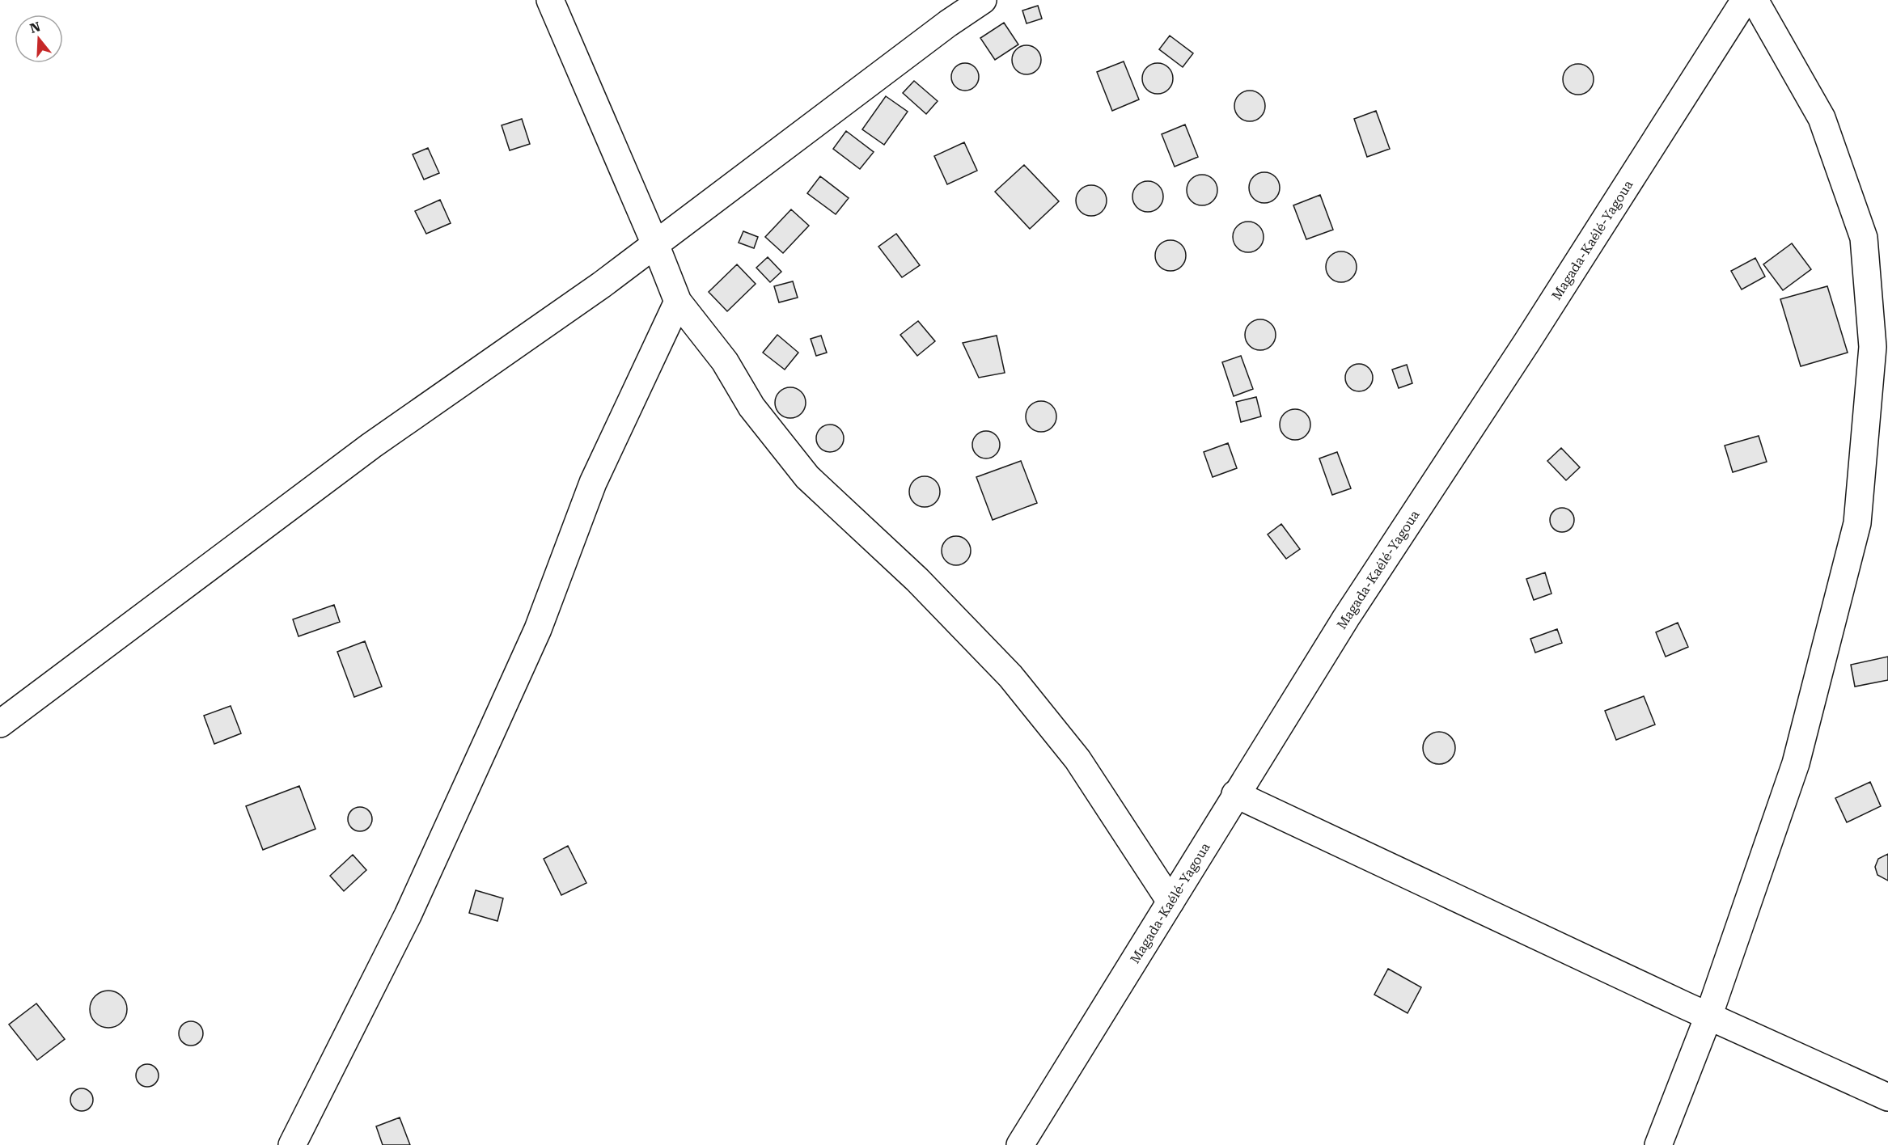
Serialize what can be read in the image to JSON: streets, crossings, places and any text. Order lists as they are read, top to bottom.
{
  "streets": {
    "main road": ["Magada-Kaélé-Yagoua"]
  },
  "north": "top"
}
